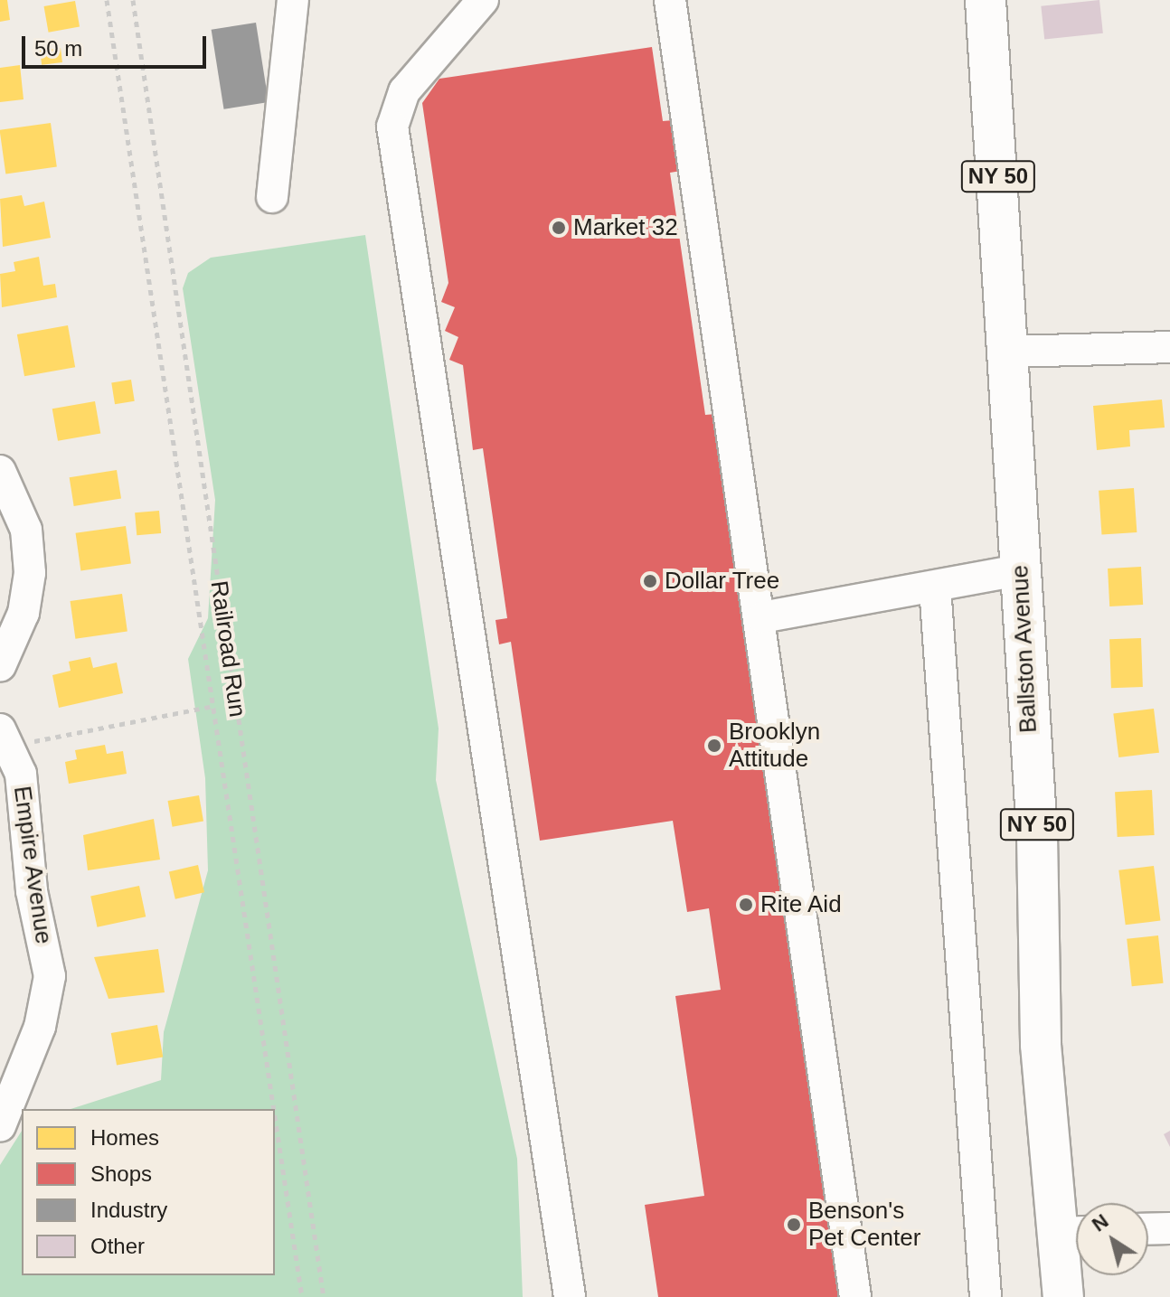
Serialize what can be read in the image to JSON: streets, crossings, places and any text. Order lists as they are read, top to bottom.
{
  "streets": {
    "highway": ["NY 50", "Ballston Avenue"],
    "street": ["Empire Avenue"],
    "path": ["Railroad Run"]
  },
  "crossings": [
    ["Railroad Run", "Empire Avenue"]
  ],
  "places": [
    "Market 32",
    "Dollar Tree",
    "Brooklyn Attitude",
    "Rite Aid",
    "Benson's Pet Center"
  ],
  "legend": [
    "Homes",
    "Shops",
    "Industry",
    "Other"
  ],
  "scale_bar": "50 m",
  "north": "top left"
}
